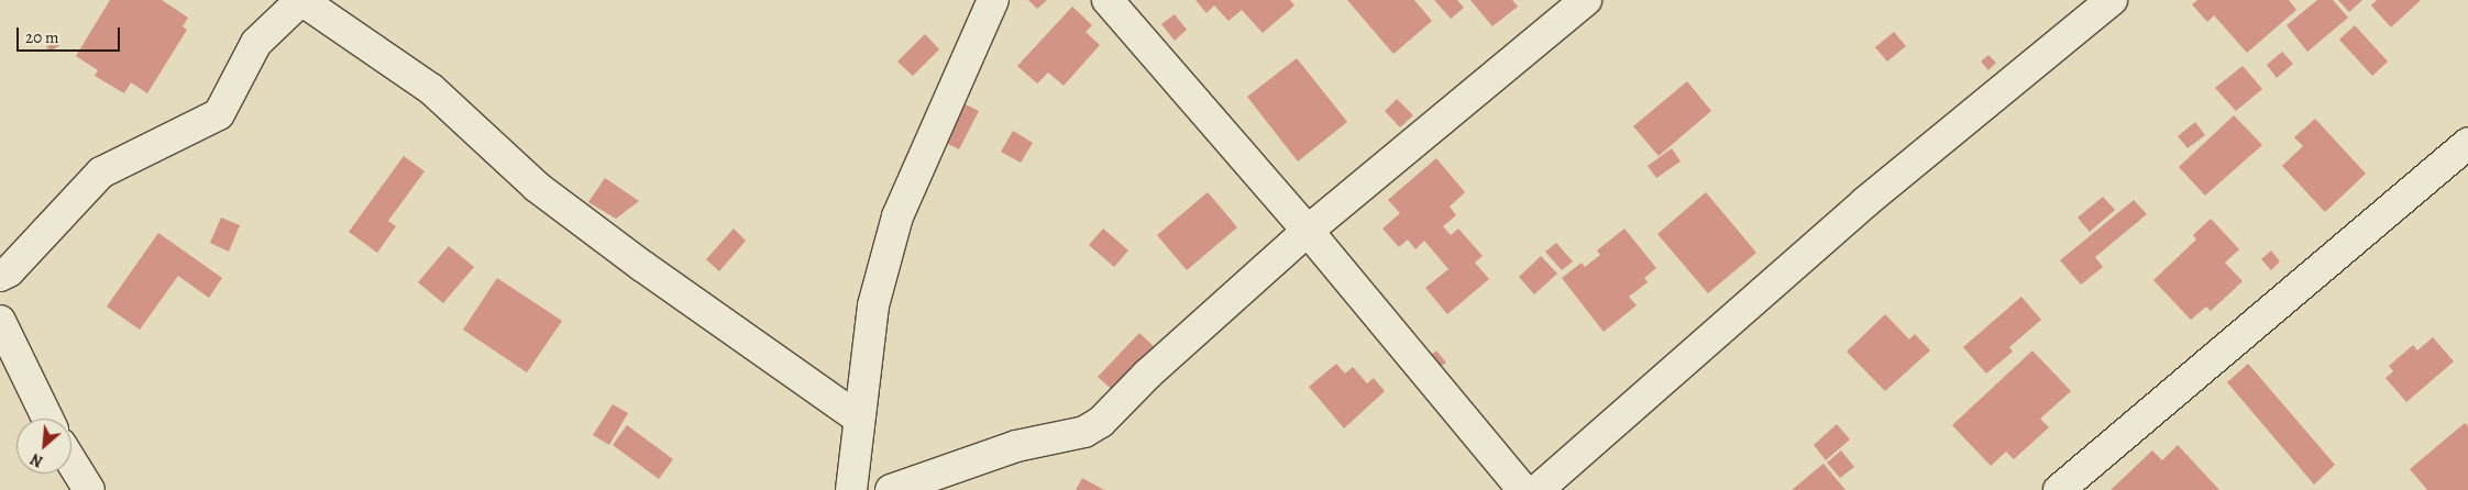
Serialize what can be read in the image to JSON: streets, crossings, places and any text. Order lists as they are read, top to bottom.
{
  "scale_bar": "20 m",
  "north": "bottom left"
}
